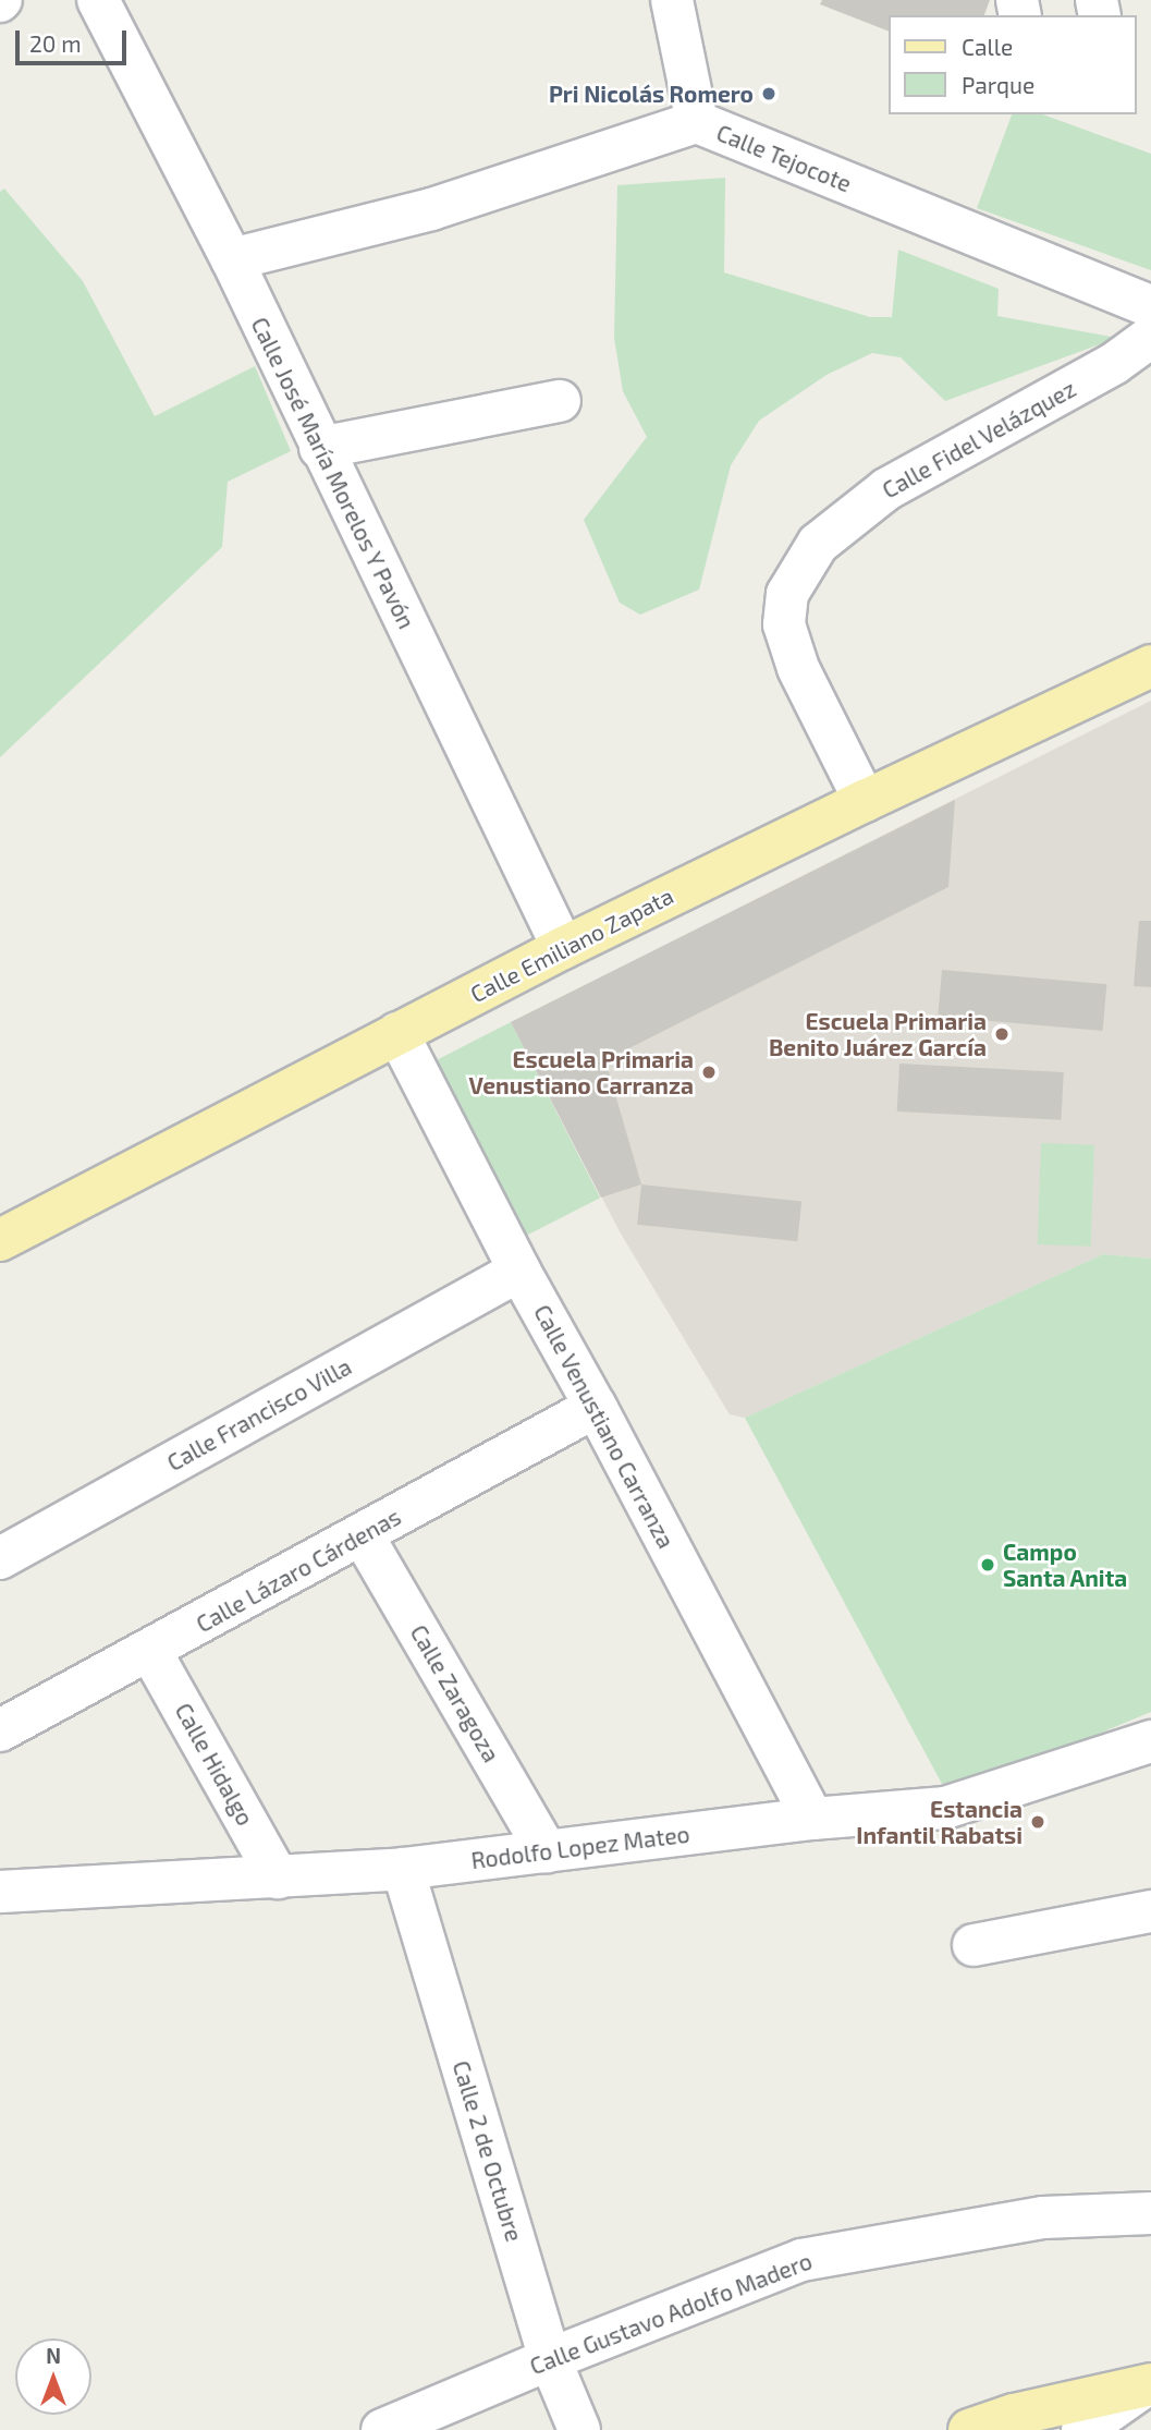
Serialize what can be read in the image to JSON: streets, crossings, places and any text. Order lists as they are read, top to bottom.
{
  "streets": {
    "main road": ["Calle Emiliano Zapata"],
    "street": [
      "Calle Tejocote",
      "Calle Fidel Velázquez",
      "Calle José María Morelos Y Pavón",
      "Calle Francisco Villa",
      "Calle Venustiano Carranza",
      "Calle Lázaro Cárdenas",
      "Calle Zaragoza",
      "Calle Hidalgo",
      "Rodolfo Lopez Mateo",
      "Calle 2 de Octubre",
      "Calle Gustavo Adolfo Madero"
    ]
  },
  "crossings": [
    ["Calle Tejocote", "Calle José María Morelos Y Pavón"],
    ["Calle Fidel Velázquez", "Calle Emiliano Zapata"],
    ["Calle José María Morelos Y Pavón", "Calle Emiliano Zapata"],
    ["Calle Emiliano Zapata", "Calle Venustiano Carranza"],
    ["Calle Francisco Villa", "Calle Venustiano Carranza"],
    ["Calle Venustiano Carranza", "Calle Lázaro Cárdenas"],
    ["Calle Venustiano Carranza", "Rodolfo Lopez Mateo"],
    ["Calle Lázaro Cárdenas", "Calle Zaragoza"],
    ["Calle Lázaro Cárdenas", "Calle Hidalgo"],
    ["Calle Zaragoza", "Rodolfo Lopez Mateo"],
    ["Calle Hidalgo", "Rodolfo Lopez Mateo"],
    ["Rodolfo Lopez Mateo", "Calle 2 de Octubre"],
    ["Calle 2 de Octubre", "Calle Gustavo Adolfo Madero"]
  ],
  "places": [
    "Pri Nicolás Romero",
    "Escuela Primaria Benito Juárez García",
    "Escuela Primaria Venustiano Carranza",
    "Campo Santa Anita",
    "Estancia Infantil Rabatsi"
  ],
  "legend": ["Calle", "Parque"],
  "scale_bar": "20 m",
  "north": "top"
}
